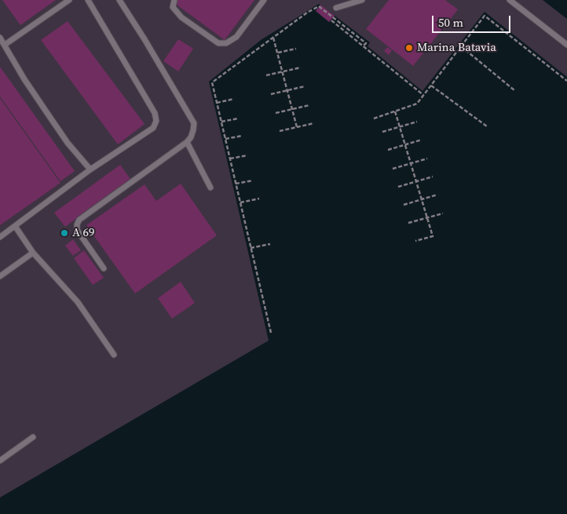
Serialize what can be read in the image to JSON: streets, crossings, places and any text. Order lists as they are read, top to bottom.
{
  "places": ["Marina Batavia", "A 69"],
  "scale_bar": "50 m"
}
